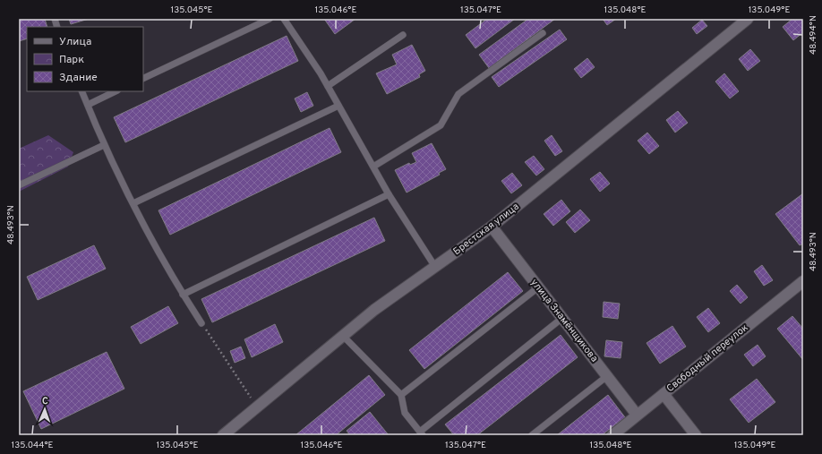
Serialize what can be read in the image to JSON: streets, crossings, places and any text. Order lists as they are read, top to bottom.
{
  "streets": {
    "street": ["Брестская улица", "улица Знамёнщикова", "Свободный переулок"]
  },
  "crossings": [
    ["Брестская улица", "улица Знамёнщикова"],
    ["улица Знамёнщикова", "Свободный переулок"]
  ],
  "legend": ["Улица", "Парк", "Здание"],
  "north": "top",
  "coordinates": [
    "135.045°E",
    "135.046°E",
    "135.047°E",
    "135.048°E",
    "135.049°E",
    "48.494°N",
    "48.493°N",
    "135.044°E"
  ]
}
